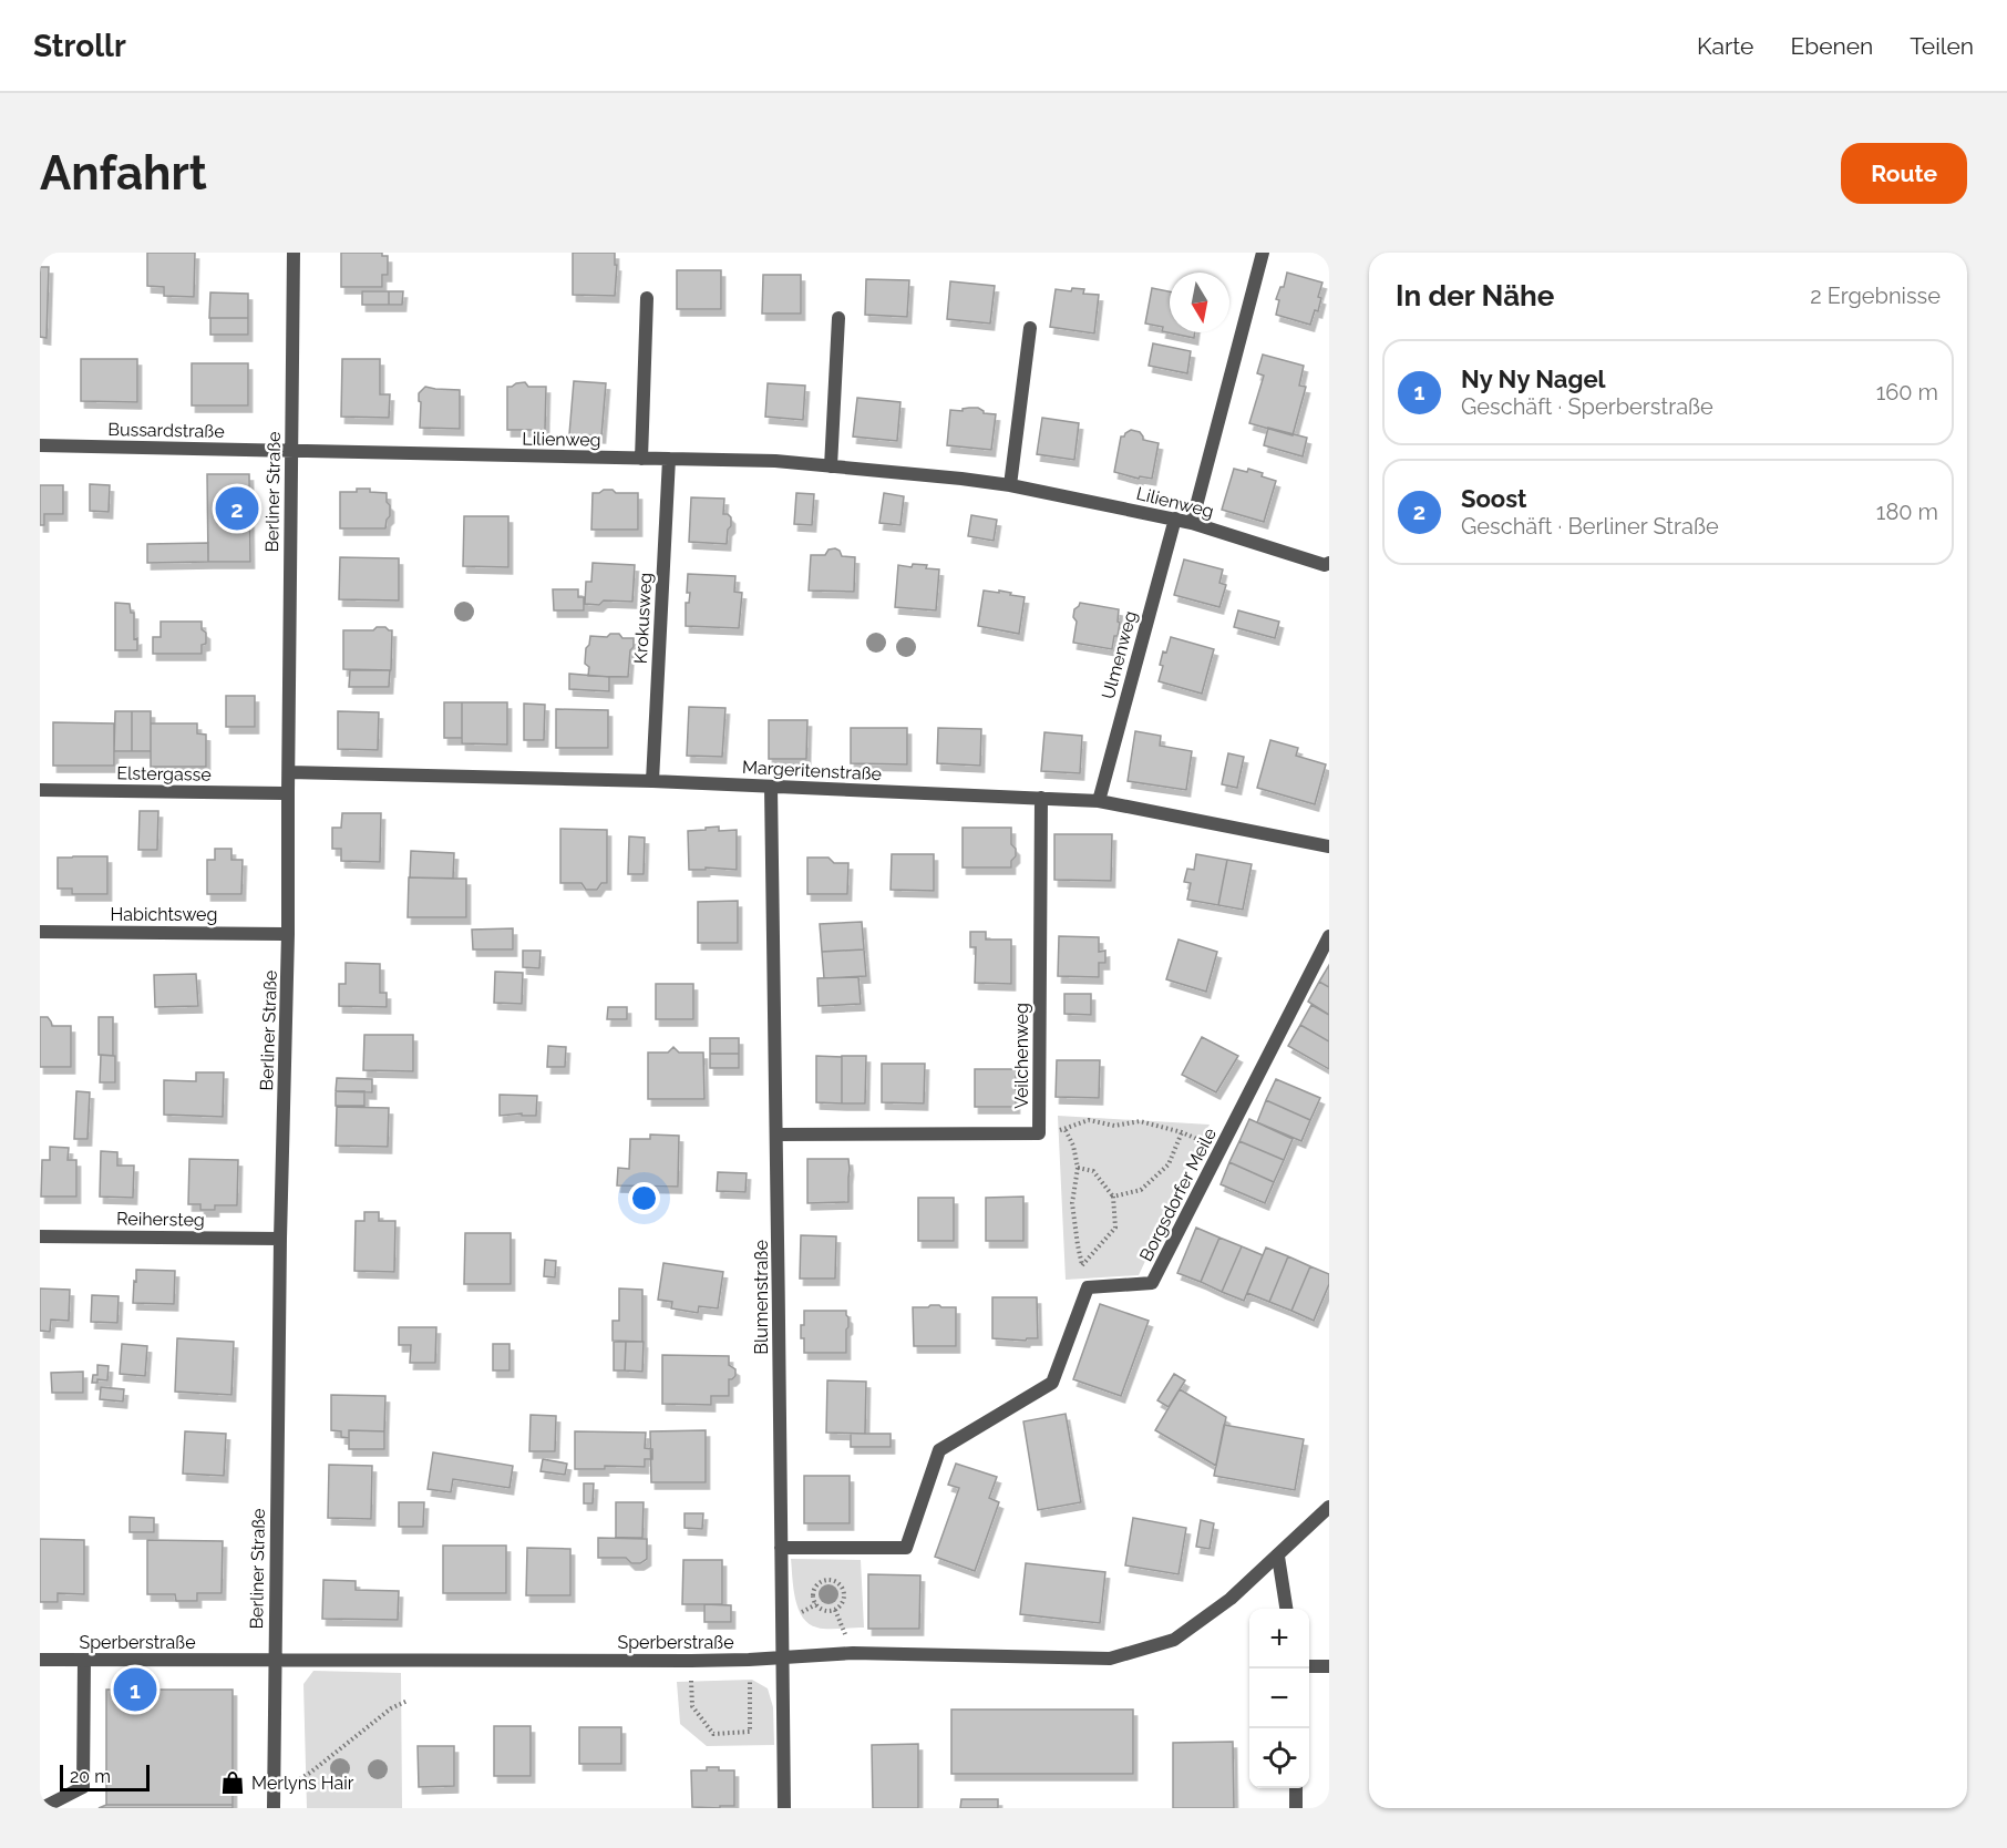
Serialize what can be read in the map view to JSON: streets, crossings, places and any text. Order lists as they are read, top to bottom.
{
  "streets": {
    "street": [
      "Bussardstraße",
      "Lilienweg",
      "Berliner Straße",
      "Krokusweg",
      "Ulmenweg",
      "Margeritenstraße",
      "Elstergasse",
      "Habichtsweg",
      "Veilchenweg",
      "Borgsdorfer Meile",
      "Reihersteg",
      "Blumenstraße",
      "Sperberstraße"
    ]
  },
  "crossings": [
    ["Bussardstraße", "Lilienweg"],
    ["Bussardstraße", "Berliner Straße"],
    ["Lilienweg", "Berliner Straße"],
    ["Lilienweg", "Krokusweg"],
    ["Lilienweg", "Ulmenweg"],
    ["Berliner Straße", "Margeritenstraße"],
    ["Berliner Straße", "Elstergasse"],
    ["Berliner Straße", "Habichtsweg"],
    ["Berliner Straße", "Reihersteg"],
    ["Berliner Straße", "Sperberstraße"],
    ["Krokusweg", "Margeritenstraße"],
    ["Ulmenweg", "Margeritenstraße"],
    ["Margeritenstraße", "Veilchenweg"],
    ["Margeritenstraße", "Blumenstraße"],
    ["Veilchenweg", "Blumenstraße"],
    ["Blumenstraße", "Sperberstraße"]
  ],
  "places": {
    "shop": ["Merlyns Hair"]
  },
  "scale_bar": "20 m",
  "north": "bottom",
  "page": {
    "header": "Strollr",
    "nav": ["Karte", "Ebenen", "Teilen"],
    "buttons": "Route",
    "title": "Anfahrt",
    "heading": ["In der Nähe", "2 Ergebnisse"],
    "list": [
      {
        "mark": "1",
        "name": "Ny Ny Nagel",
        "note": "Geschäft · Sperberstraße",
        "value": "160 m"
      },
      {
        "mark": "2",
        "name": "Soost",
        "note": "Geschäft · Berliner Straße",
        "value": "180 m"
      }
    ],
    "pins": ["2", "1"],
    "map_buttons": ["+", "−"],
    "scale": "20 m"
  }
}
